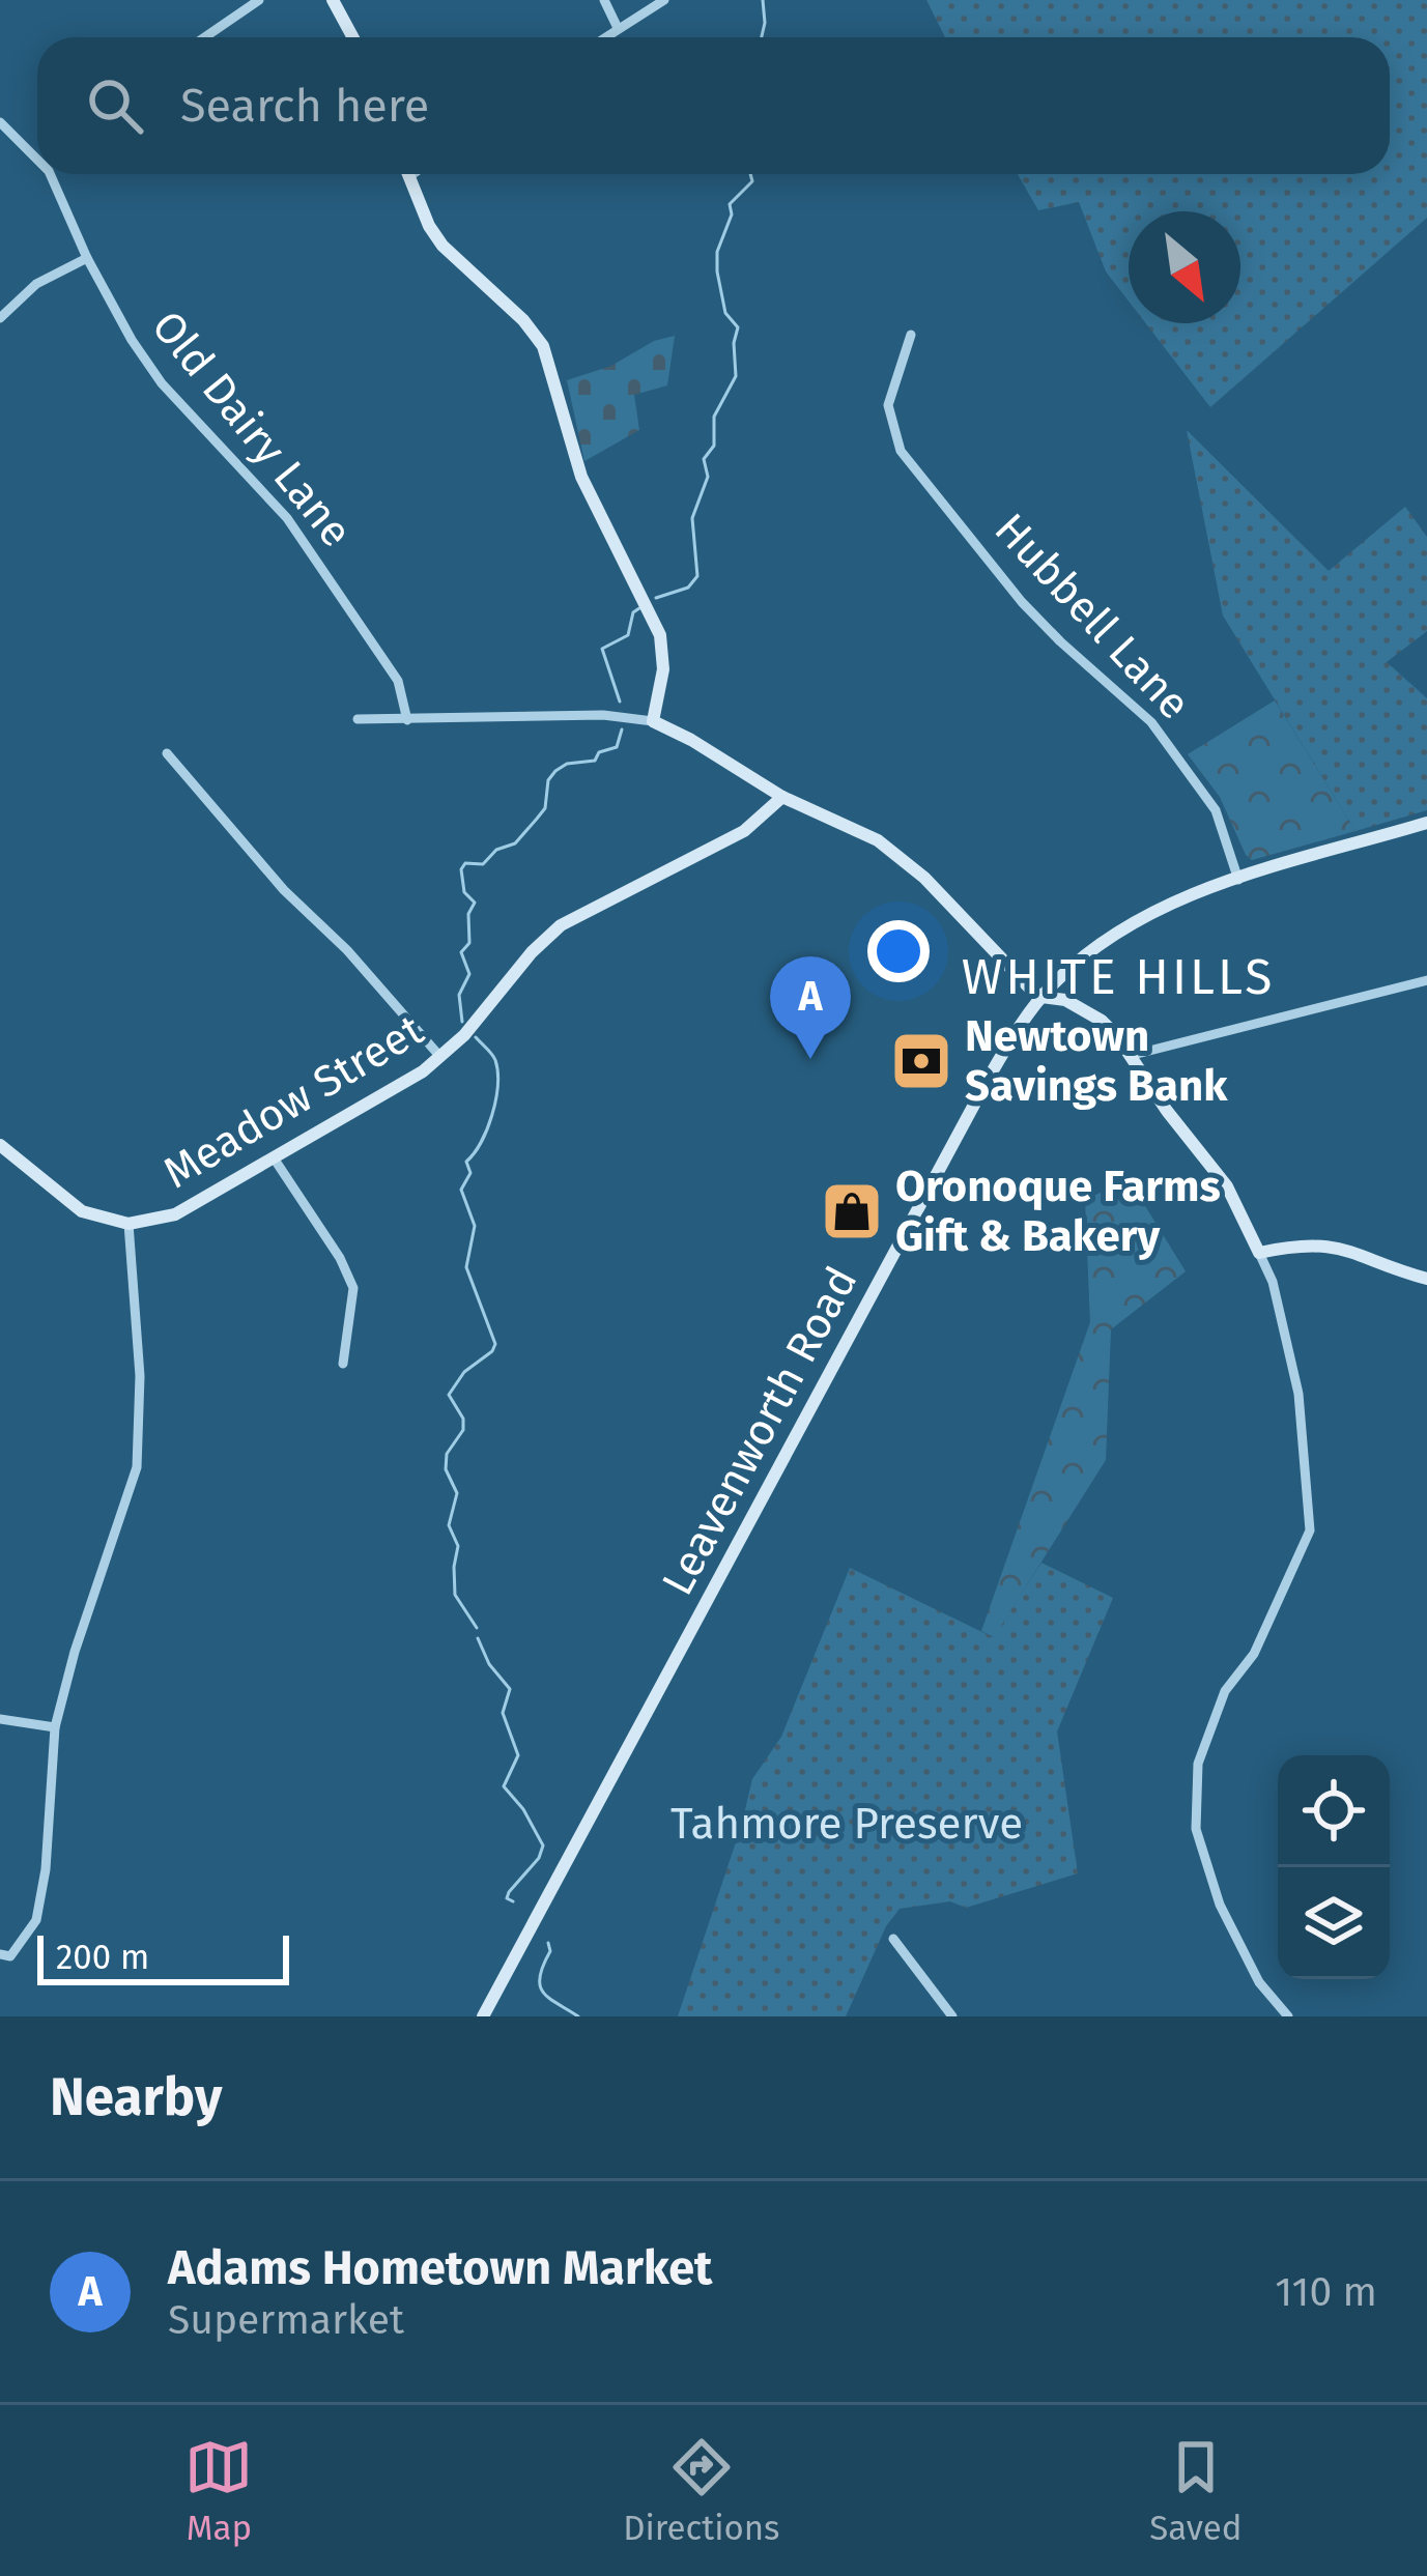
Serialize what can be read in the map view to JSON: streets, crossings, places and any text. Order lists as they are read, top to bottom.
{
  "streets": {
    "main road": ["Meadow Street", "Leavenworth Road"],
    "street": ["Old Dairy Lane", "Hubbell Lane"]
  },
  "crossings": [
    ["Hubbell Lane", "Leavenworth Road"]
  ],
  "districts": ["WHITE HILLS"],
  "parks": ["Tahmore Preserve"],
  "places": {
    "bank": ["Newtown Savings Bank"],
    "shop": ["Oronoque Farms Gift & Bakery"]
  },
  "scale_bar": "200 m",
  "north": "bottom right",
  "page": {
    "search": "Search here",
    "pins": "A",
    "scale": "200 m",
    "heading": "Nearby",
    "list": [
      {
        "mark": "A",
        "name": "Adams Hometown Market",
        "note": "Supermarket",
        "value": "110 m"
      }
    ],
    "nav": ["Map", "Directions", "Saved"]
  }
}
